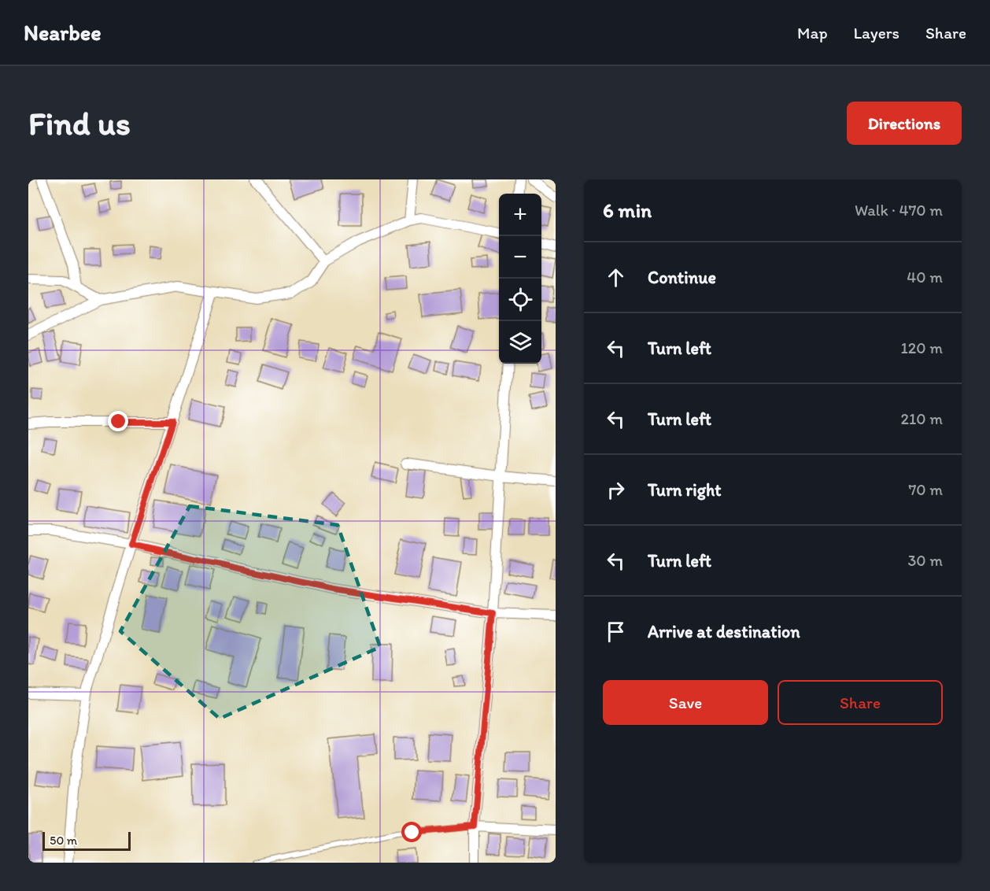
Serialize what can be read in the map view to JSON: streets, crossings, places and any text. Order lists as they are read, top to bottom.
{
  "scale_bar": "50 m",
  "page": {
    "header": "Nearbee",
    "nav": ["Map", "Layers", "Share"],
    "buttons": [
      "Directions",
      ["Save", "Share"]
    ],
    "title": "Find us",
    "heading": ["6 min", "Walk · 470 m"],
    "map_buttons": ["+", "−"],
    "list": [
      ["Continue", "40 m"],
      ["Turn left", "120 m"],
      ["Turn left", "210 m"],
      ["Turn right", "70 m"],
      ["Turn left", "30 m"],
      "Arrive at destination"
    ],
    "scale": "50 m"
  }
}
